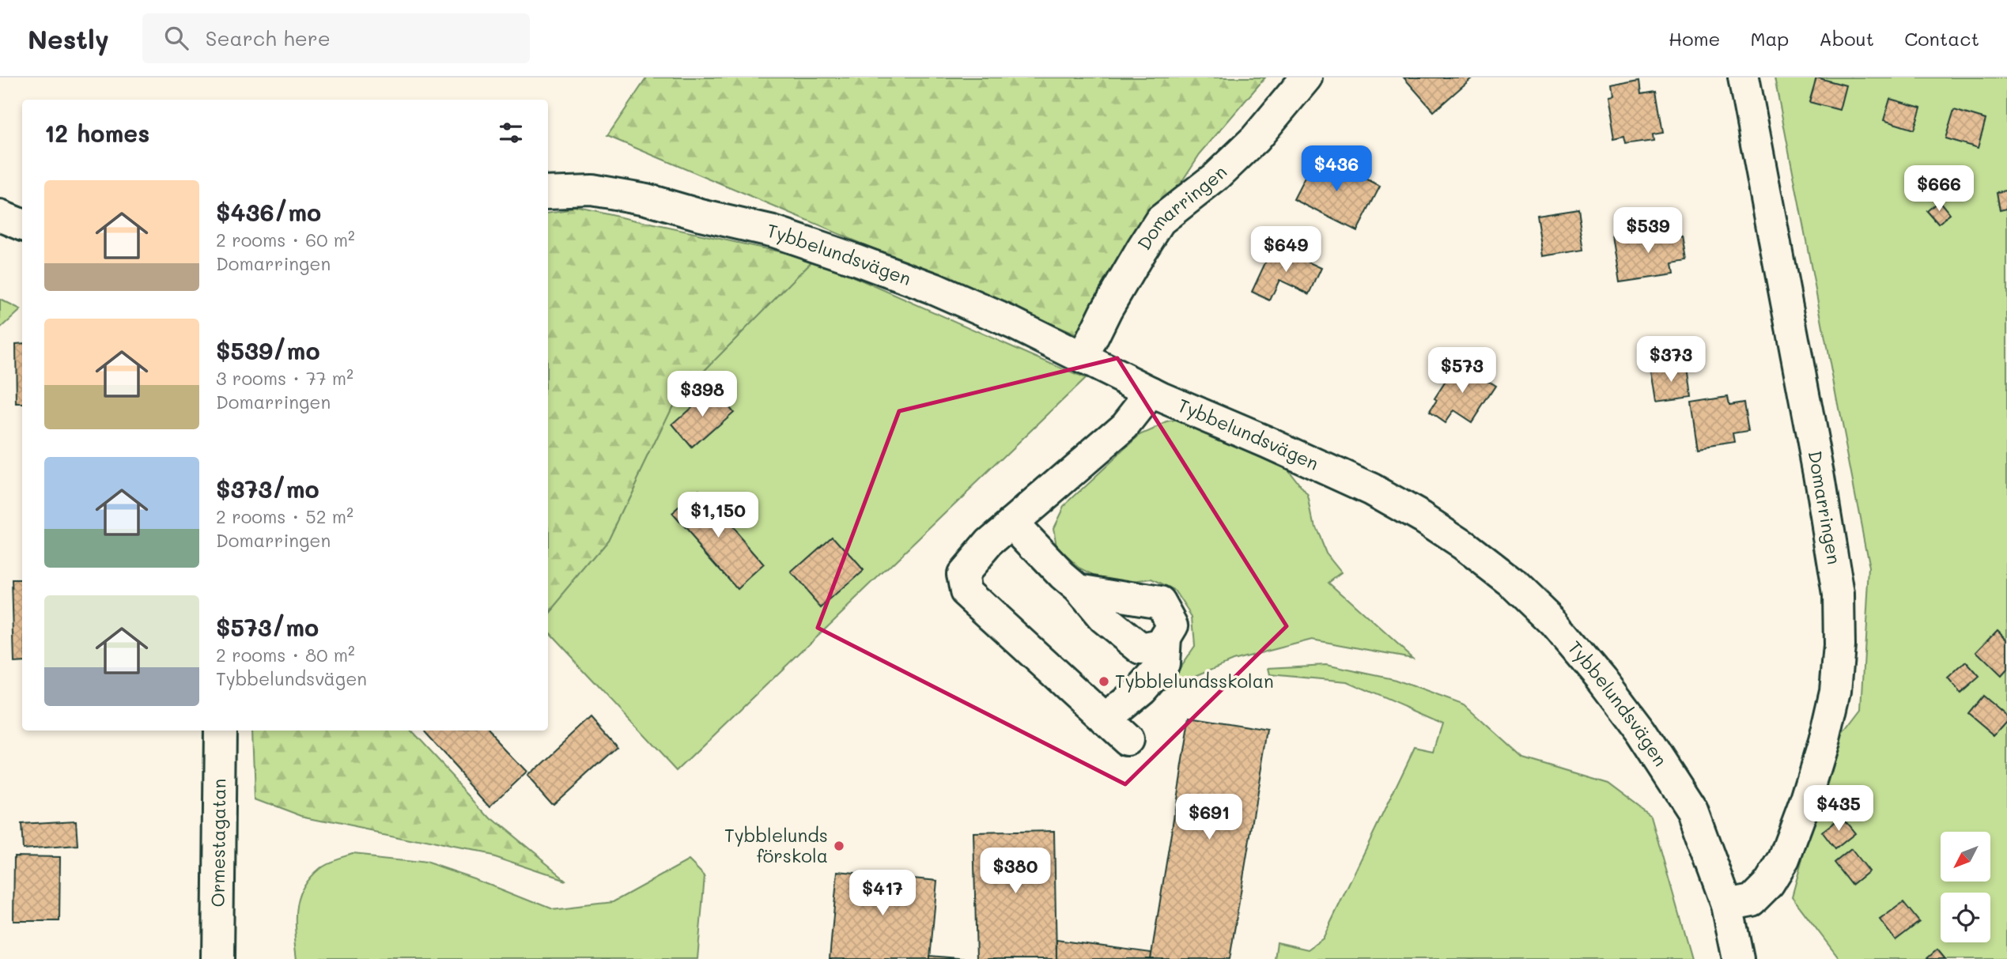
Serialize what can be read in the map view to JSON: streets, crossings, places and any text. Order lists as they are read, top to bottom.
{
  "streets": {
    "street": ["Domarringen", "Tybbelundsvägen", "Ormestagatan"]
  },
  "crossings": [
    ["Domarringen", "Tybbelundsvägen"]
  ],
  "places": ["Tybblelundsskolan", "Tybblelunds förskola"],
  "north": "bottom left",
  "page": {
    "header": "Nestly",
    "search": "Search here",
    "nav": [
      "Home",
      "Map",
      "About",
      "Contact"
    ],
    "heading": "12 homes",
    "price": [
      "$436",
      "$666",
      "$539",
      "$649",
      "$373",
      "$573",
      "$398",
      "$1,150",
      "$435",
      "$691",
      "$380",
      "$417"
    ],
    "list": [
      {
        "name": "$436/mo",
        "note": "2 rooms · 60 m² · Domarringen"
      },
      {
        "name": "$539/mo",
        "note": "3 rooms · 77 m² · Domarringen"
      },
      {
        "name": "$373/mo",
        "note": "2 rooms · 52 m² · Domarringen"
      },
      {
        "name": "$573/mo",
        "note": "2 rooms · 80 m² · Tybbelundsvägen"
      }
    ]
  }
}
